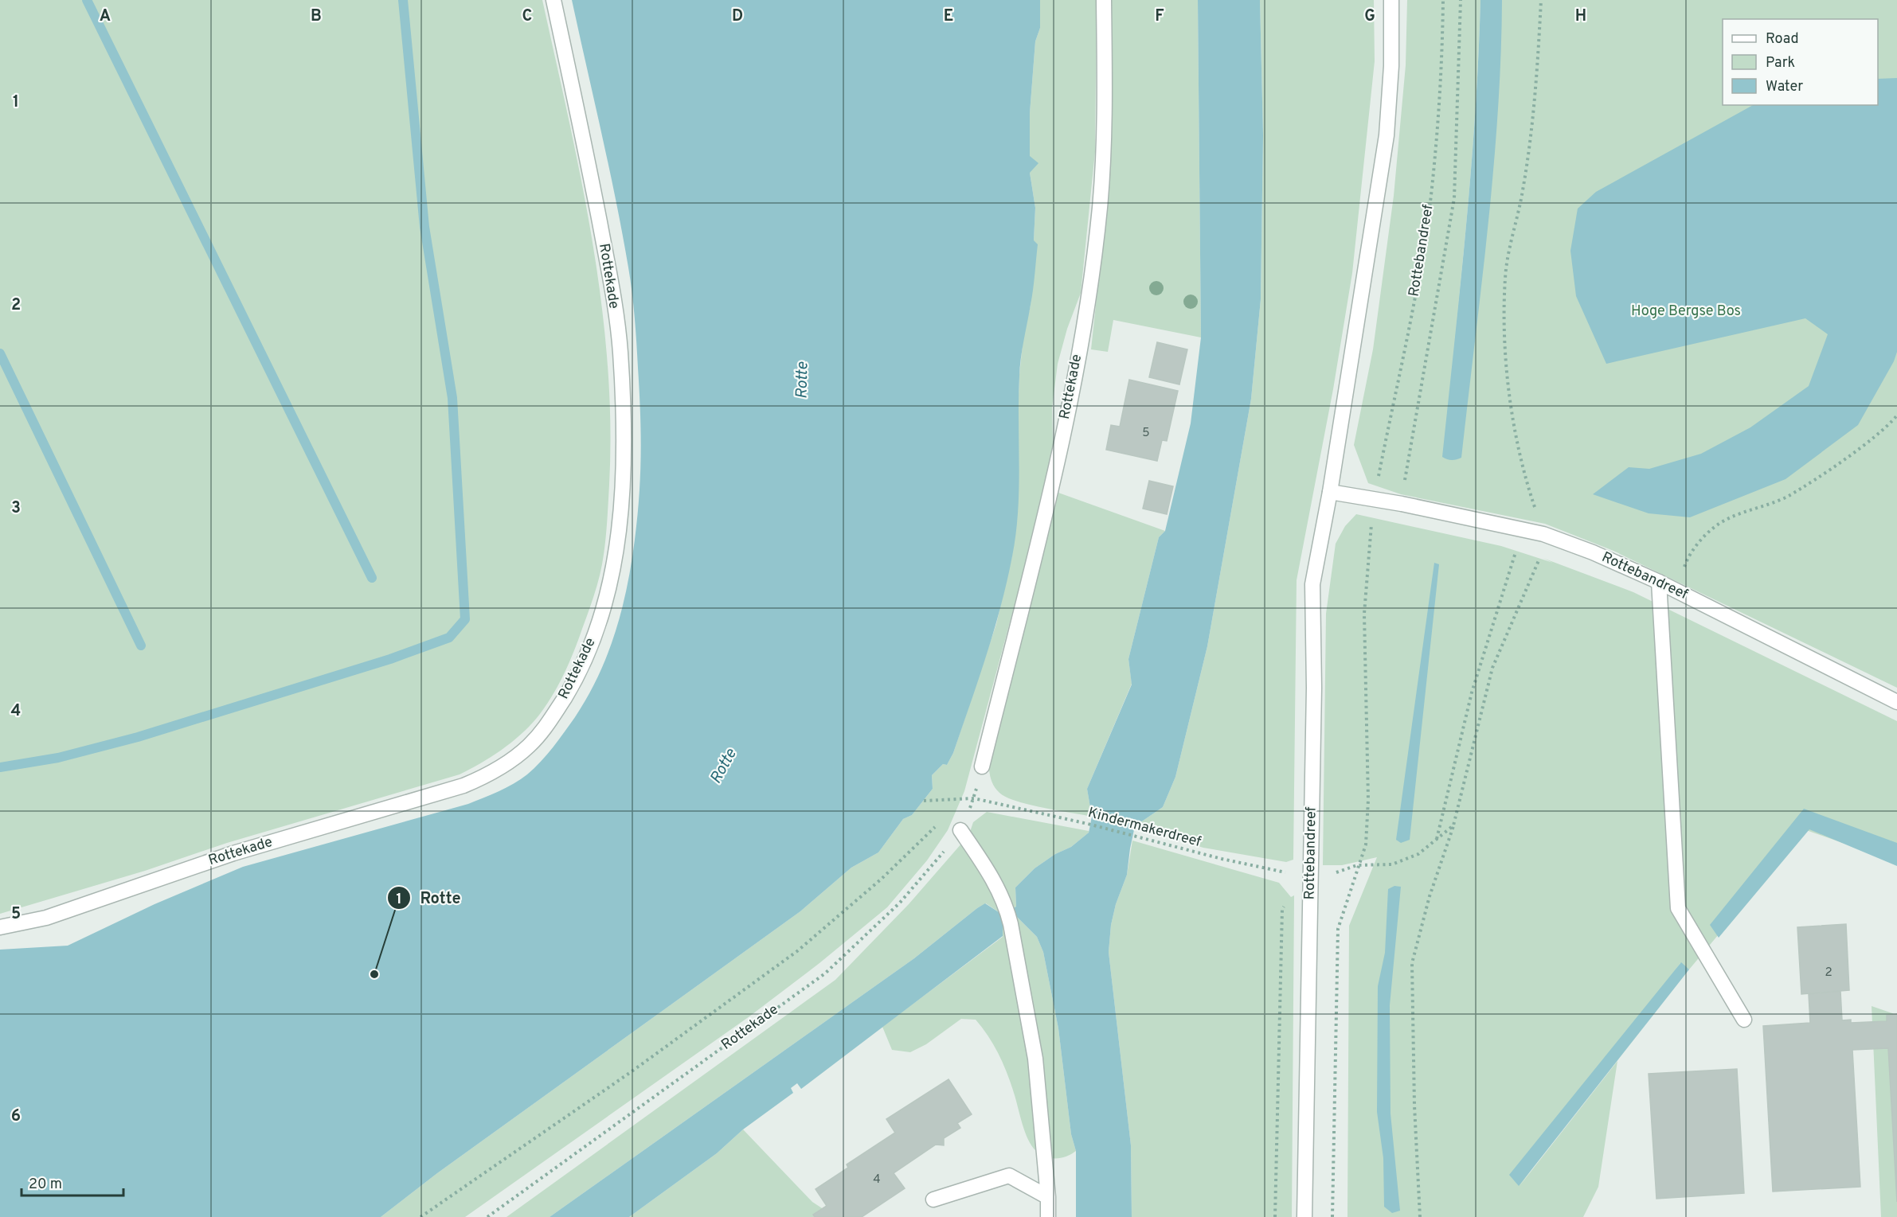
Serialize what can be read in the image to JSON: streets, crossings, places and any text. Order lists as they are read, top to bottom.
{
  "streets": {
    "street": ["Rottebandreef", "Rottekade"],
    "path": ["Kindermakerdreef"]
  },
  "crossings": [
    ["Rottebandreef", "Kindermakerdreef"],
    ["Rottekade", "Kindermakerdreef"]
  ],
  "water": ["Rotte"],
  "parks": ["Hoge Bergse Bos"],
  "places": ["Rotte"],
  "house_numbers": ["5", "2", "4"],
  "legend": ["Road", "Park", "Water"],
  "scale_bar": "20 m",
  "grid": {
    "columns": [
      "A",
      "B",
      "C",
      "D",
      "E",
      "F",
      "G",
      "H"
    ],
    "rows": [
      "1",
      "2",
      "3",
      "4",
      "5",
      "6"
    ]
  }
}
